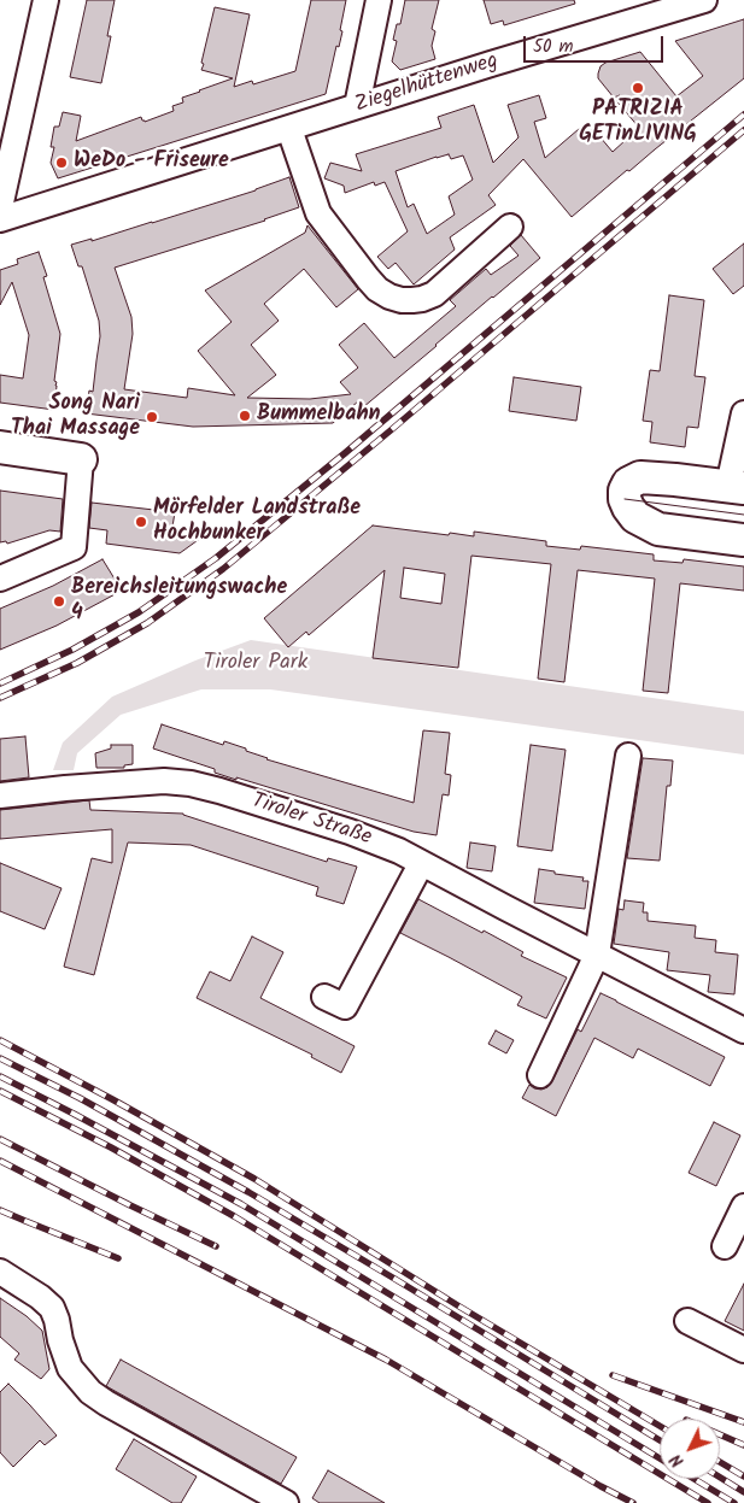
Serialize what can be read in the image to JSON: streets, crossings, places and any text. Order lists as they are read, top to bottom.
{
  "streets": {
    "street": ["Ziegelhüttenweg", "Tiroler Straße"]
  },
  "parks": ["Tiroler Park"],
  "places": [
    "PATRIZIA GETinLIVING",
    "WeDo - Friseure",
    "Bummelbahn",
    "Song Nari Thai Massage",
    "Mörfelder Landstraße Hochbunker",
    "Bereichsleitungswache 4"
  ],
  "scale_bar": "50 m",
  "north": "bottom left"
}
